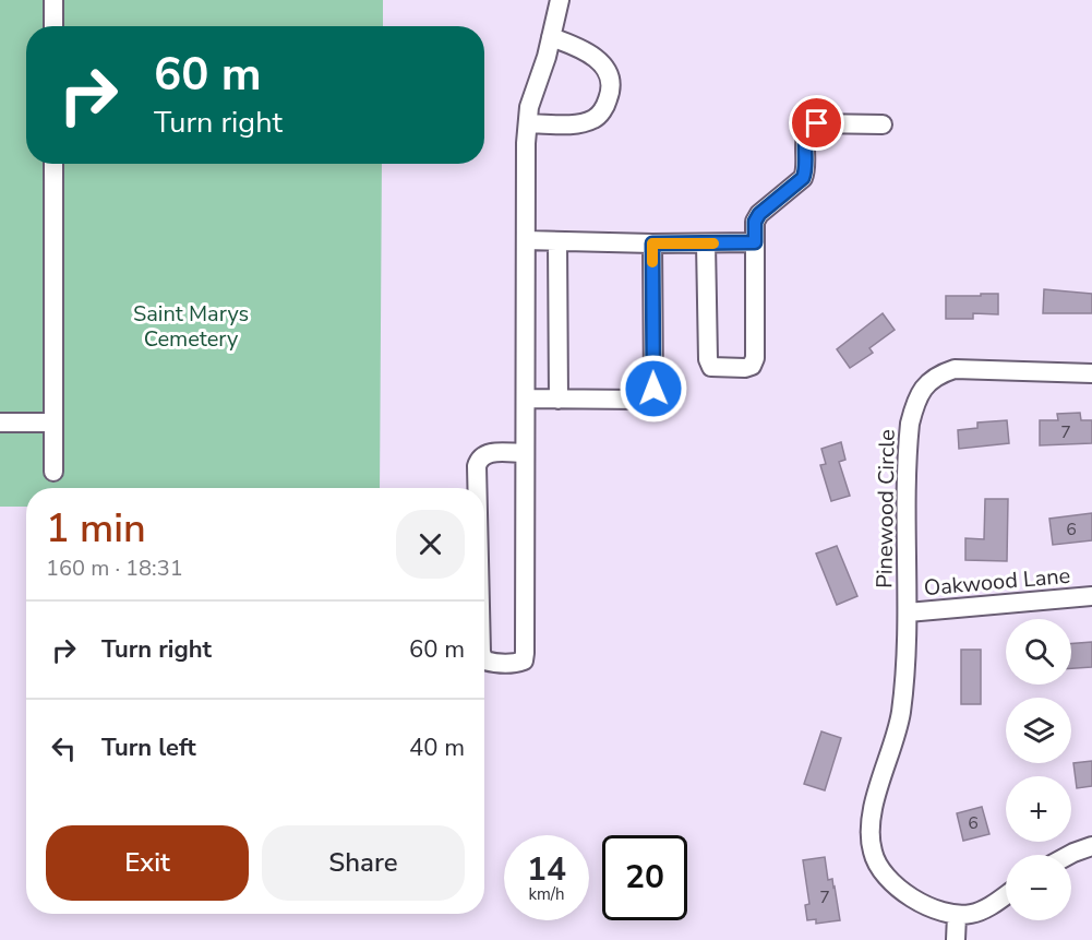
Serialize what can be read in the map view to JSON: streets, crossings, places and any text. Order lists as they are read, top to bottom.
{
  "streets": {
    "street": ["Pinewood Circle", "Oakwood Lane"]
  },
  "crossings": [
    ["Pinewood Circle", "Oakwood Lane"]
  ],
  "parks": ["Saint Marys Cemetery"],
  "house_numbers": [
    "7",
    "6",
    "6",
    "7"
  ],
  "page": {
    "turn": ["60 m", "Turn right"],
    "heading": ["1 min", "160 m · 18:31"],
    "list": [
      {
        "name": "Turn right",
        "value": "60 m"
      },
      {
        "name": "Turn left",
        "value": "40 m"
      }
    ],
    "map_buttons": ["+", "−"],
    "buttons": ["Exit", "Share"],
    "speed": "14 km/h",
    "limit": "20"
  }
}
